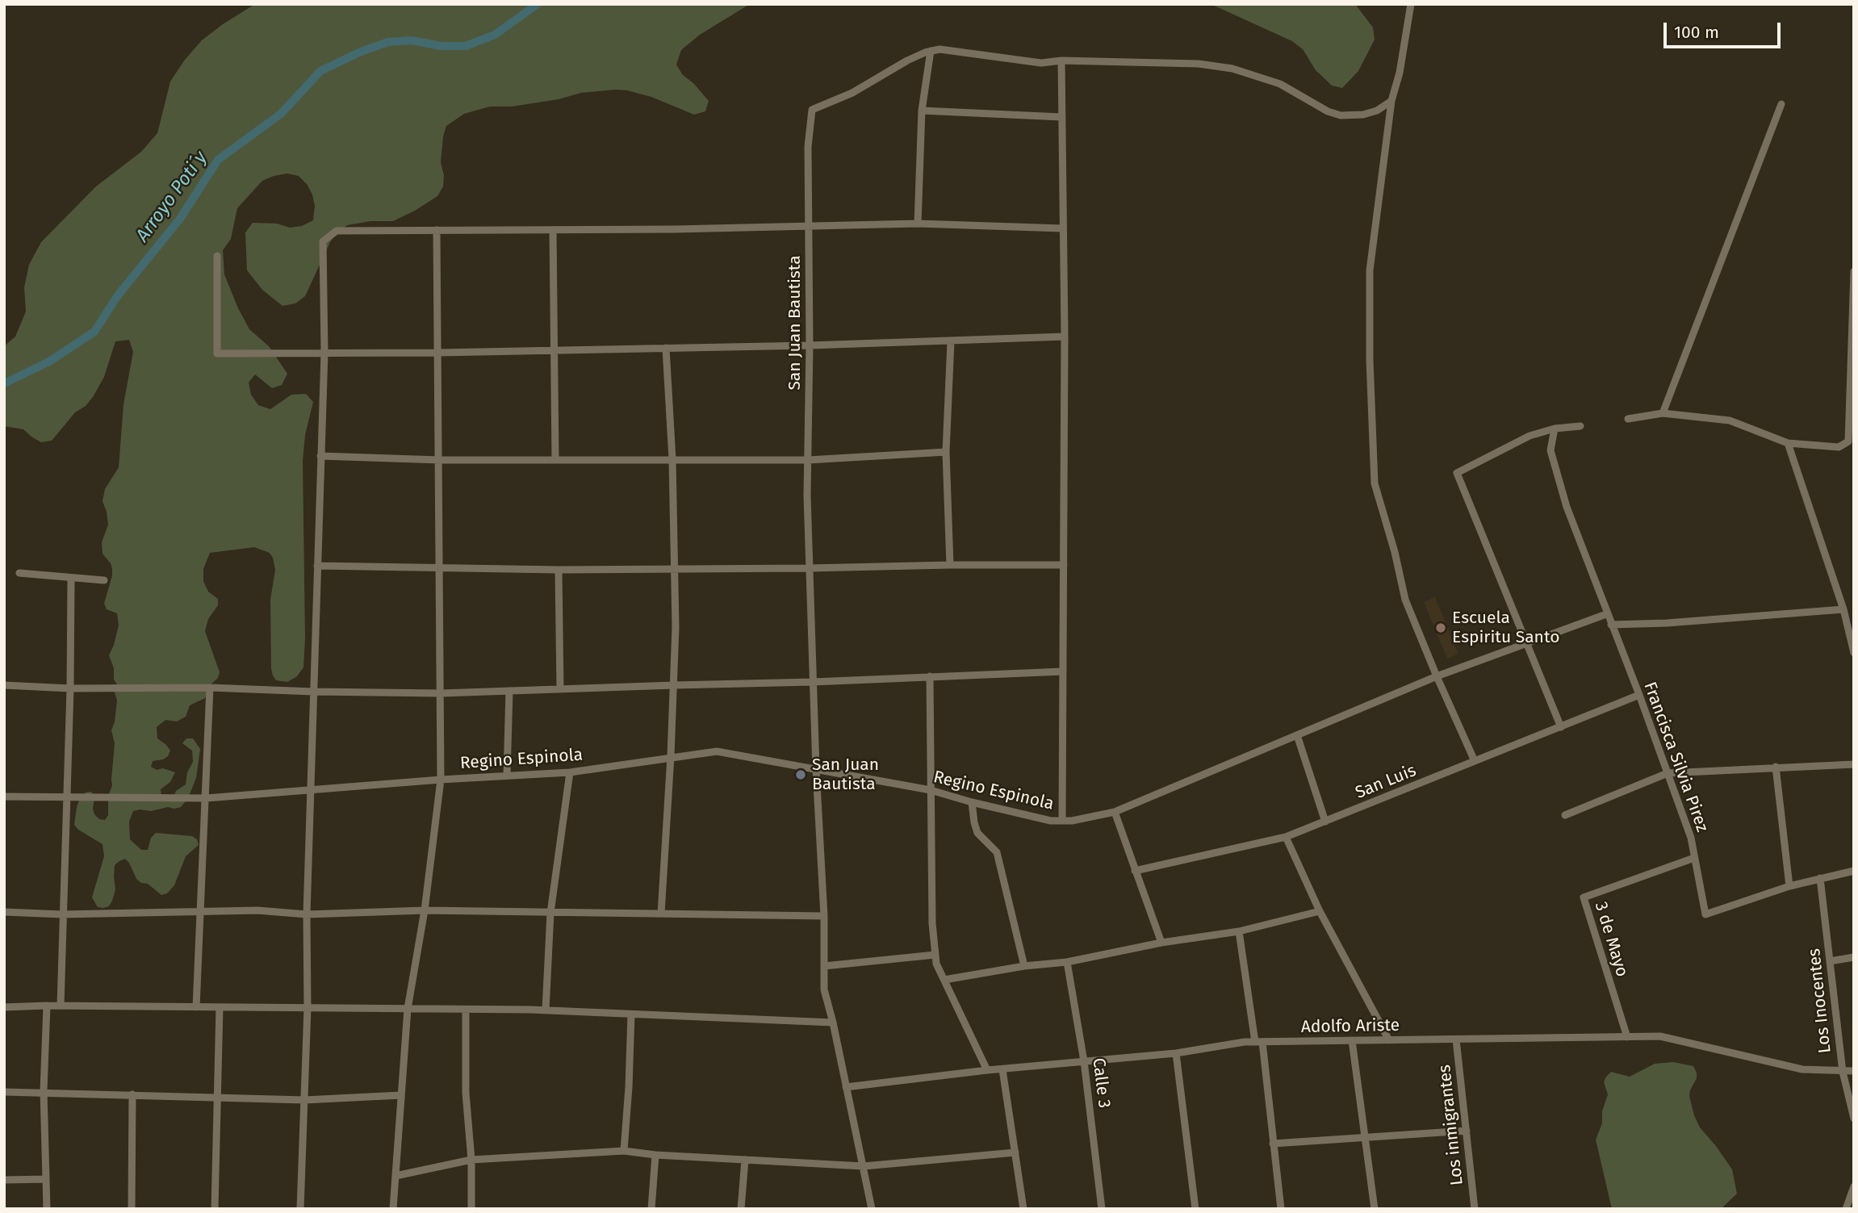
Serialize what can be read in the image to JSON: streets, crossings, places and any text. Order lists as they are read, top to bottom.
{
  "streets": {
    "street": [
      "San Juan Bautista",
      "Francisca Silvia Pirez",
      "Regino Espinola",
      "San Luis",
      "3 de Mayo",
      "Los Inocentes",
      "Adolfo Ariste",
      "Calle 3",
      "Los inmigrantes"
    ]
  },
  "crossings": [
    ["San Juan Bautista", "Regino Espinola"],
    ["San Juan Bautista", "Adolfo Ariste"],
    ["Francisca Silvia Pirez", "Regino Espinola"],
    ["Francisca Silvia Pirez", "San Luis"],
    ["Francisca Silvia Pirez", "3 de Mayo"],
    ["3 de Mayo", "Adolfo Ariste"],
    ["Los Inocentes", "Adolfo Ariste"],
    ["Adolfo Ariste", "Calle 3"],
    ["Adolfo Ariste", "Los inmigrantes"]
  ],
  "water": ["Arroyo Poti´y"],
  "places": ["Escuela Espiritu Santo", "San Juan Bautista"],
  "scale_bar": "100 m"
}
